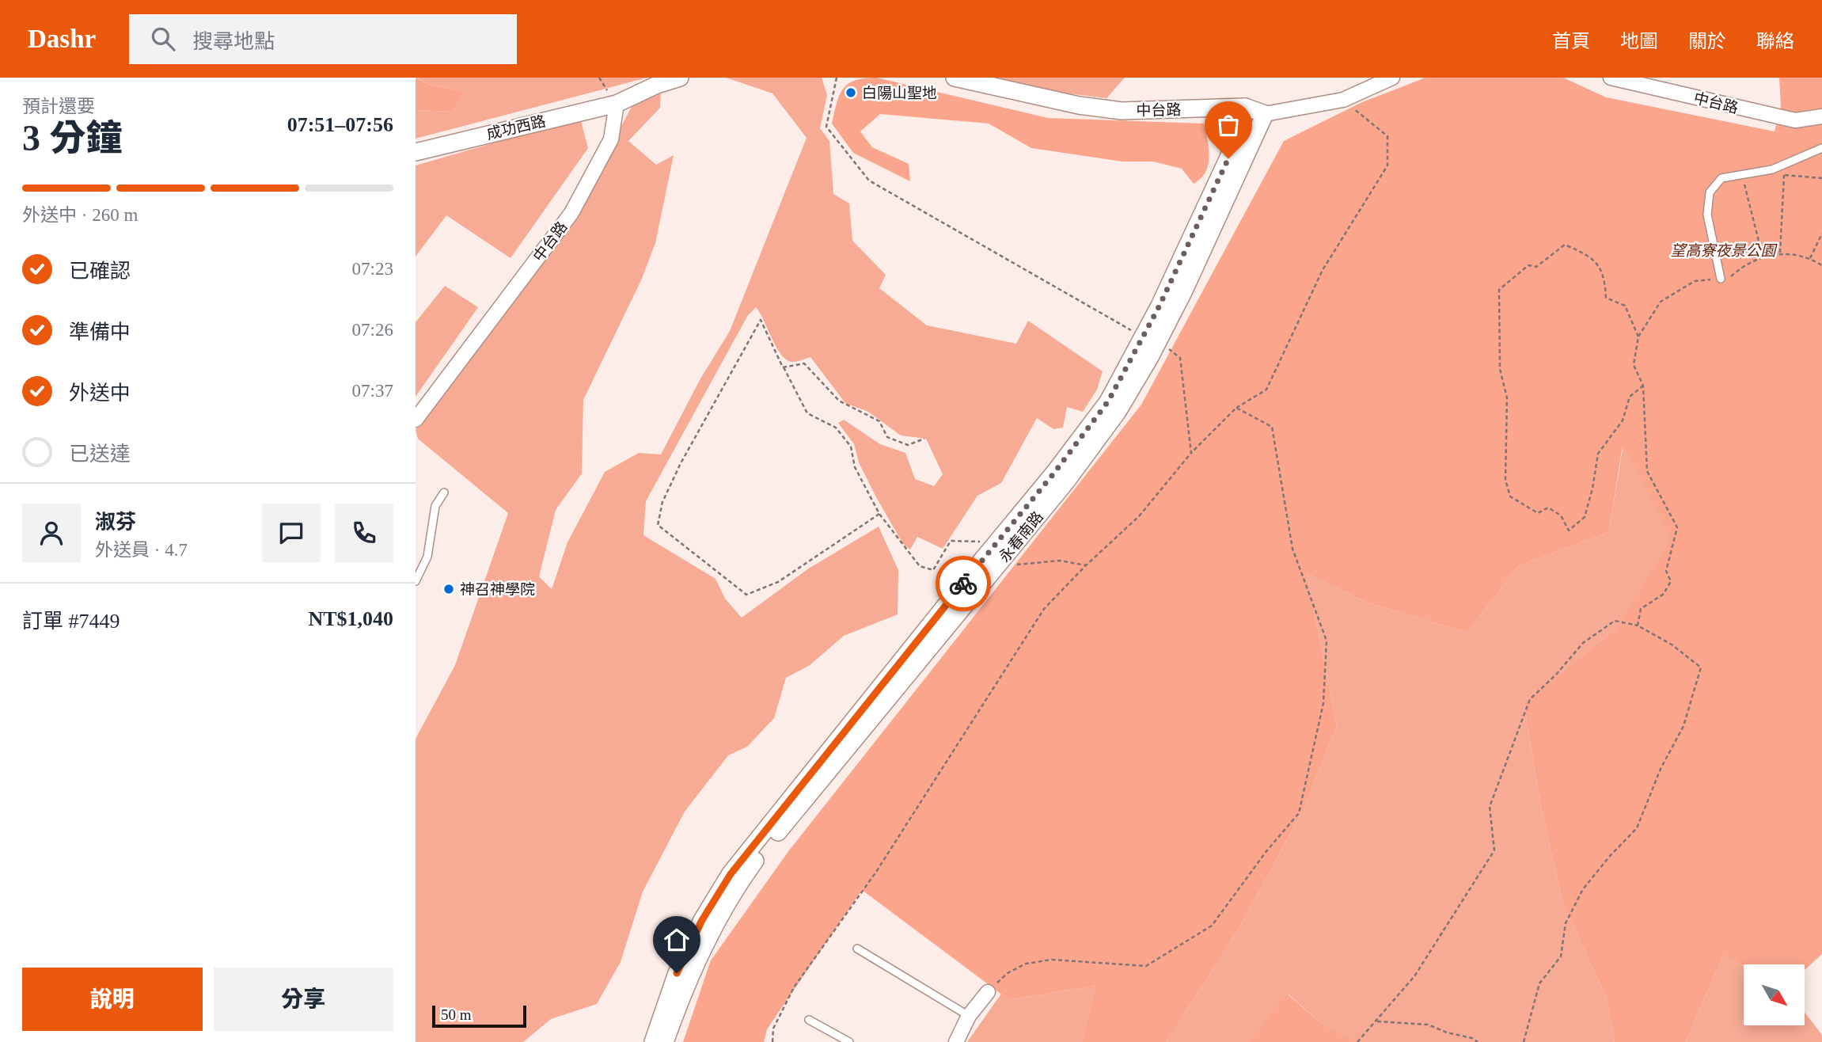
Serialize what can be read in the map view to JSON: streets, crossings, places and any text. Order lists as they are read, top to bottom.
{
  "streets": {
    "street": ["中台路", "成功西路", "永春南路"]
  },
  "crossings": [
    ["中台路", "成功西路"],
    ["中台路", "永春南路"]
  ],
  "parks": ["望高寮夜景公園"],
  "places": ["白陽山聖地", "神召神學院"],
  "scale_bar": "50 m",
  "north": "bottom right",
  "page": {
    "header": "Dashr",
    "search": "搜尋地點",
    "nav": [
      "首頁",
      "地圖",
      "關於",
      "聯絡"
    ],
    "heading": ["3 分鐘", "預計還要", "07:51–07:56"],
    "panel": [
      "淑芬",
      "外送員 · 4.7",
      "訂單 #7449",
      "NT$1,040"
    ],
    "bar": "外送中 · 260 m",
    "list": [
      ["已確認", "07:23"],
      ["準備中", "07:26"],
      ["外送中", "07:37"],
      "已送達"
    ],
    "buttons": ["說明", "分享"],
    "scale": "50 m"
  }
}
